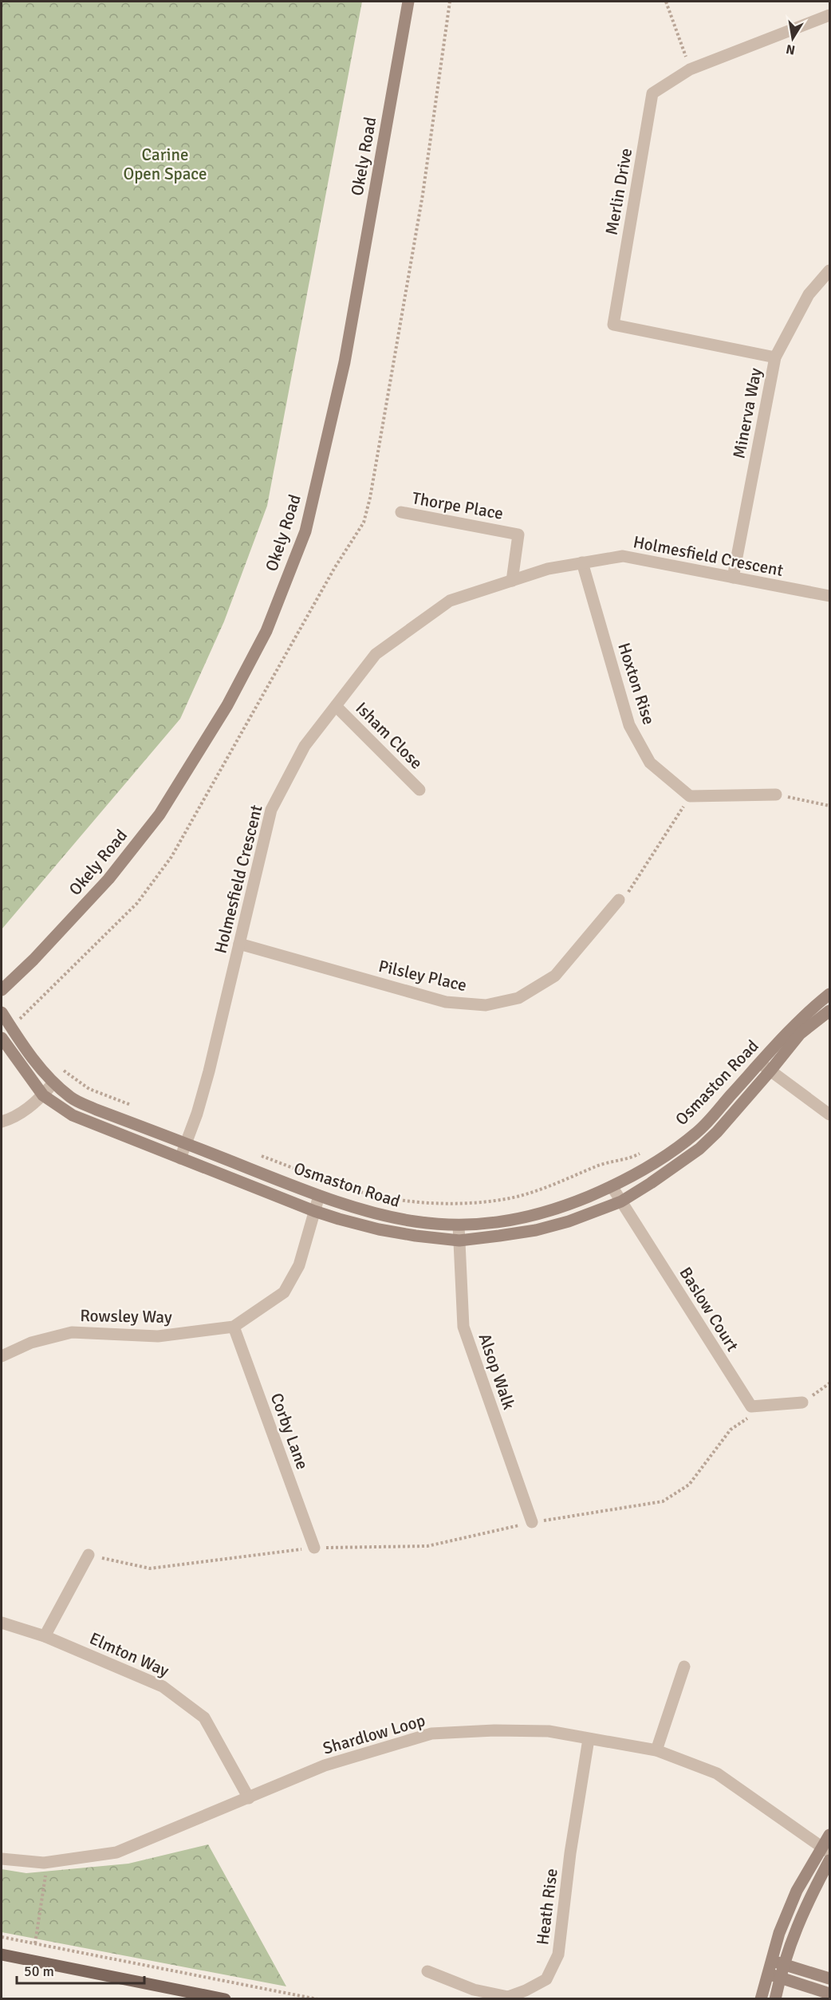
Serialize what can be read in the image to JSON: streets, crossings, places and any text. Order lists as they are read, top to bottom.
{
  "streets": {
    "street": [
      "Okely Road",
      "Merlin Drive",
      "Minerva Way",
      "Thorpe Place",
      "Holmesfield Crescent",
      "Hoxton Rise",
      "Isham Close",
      "Pilsley Place",
      "Osmaston Road",
      "Baslow Court",
      "Rowsley Way",
      "Alsop Walk",
      "Corby Lane",
      "Elmton Way",
      "Shardlow Loop",
      "Heath Rise"
    ]
  },
  "crossings": [
    ["Merlin Drive", "Minerva Way"],
    ["Minerva Way", "Holmesfield Crescent"],
    ["Thorpe Place", "Holmesfield Crescent"],
    ["Holmesfield Crescent", "Hoxton Rise"],
    ["Holmesfield Crescent", "Isham Close"],
    ["Holmesfield Crescent", "Pilsley Place"],
    ["Holmesfield Crescent", "Osmaston Road"],
    ["Osmaston Road", "Baslow Court"],
    ["Osmaston Road", "Rowsley Way"],
    ["Osmaston Road", "Alsop Walk"],
    ["Rowsley Way", "Corby Lane"],
    ["Elmton Way", "Shardlow Loop"],
    ["Shardlow Loop", "Heath Rise"]
  ],
  "parks": ["Carine Open Space"],
  "scale_bar": "50 m",
  "north": "bottom"
}
